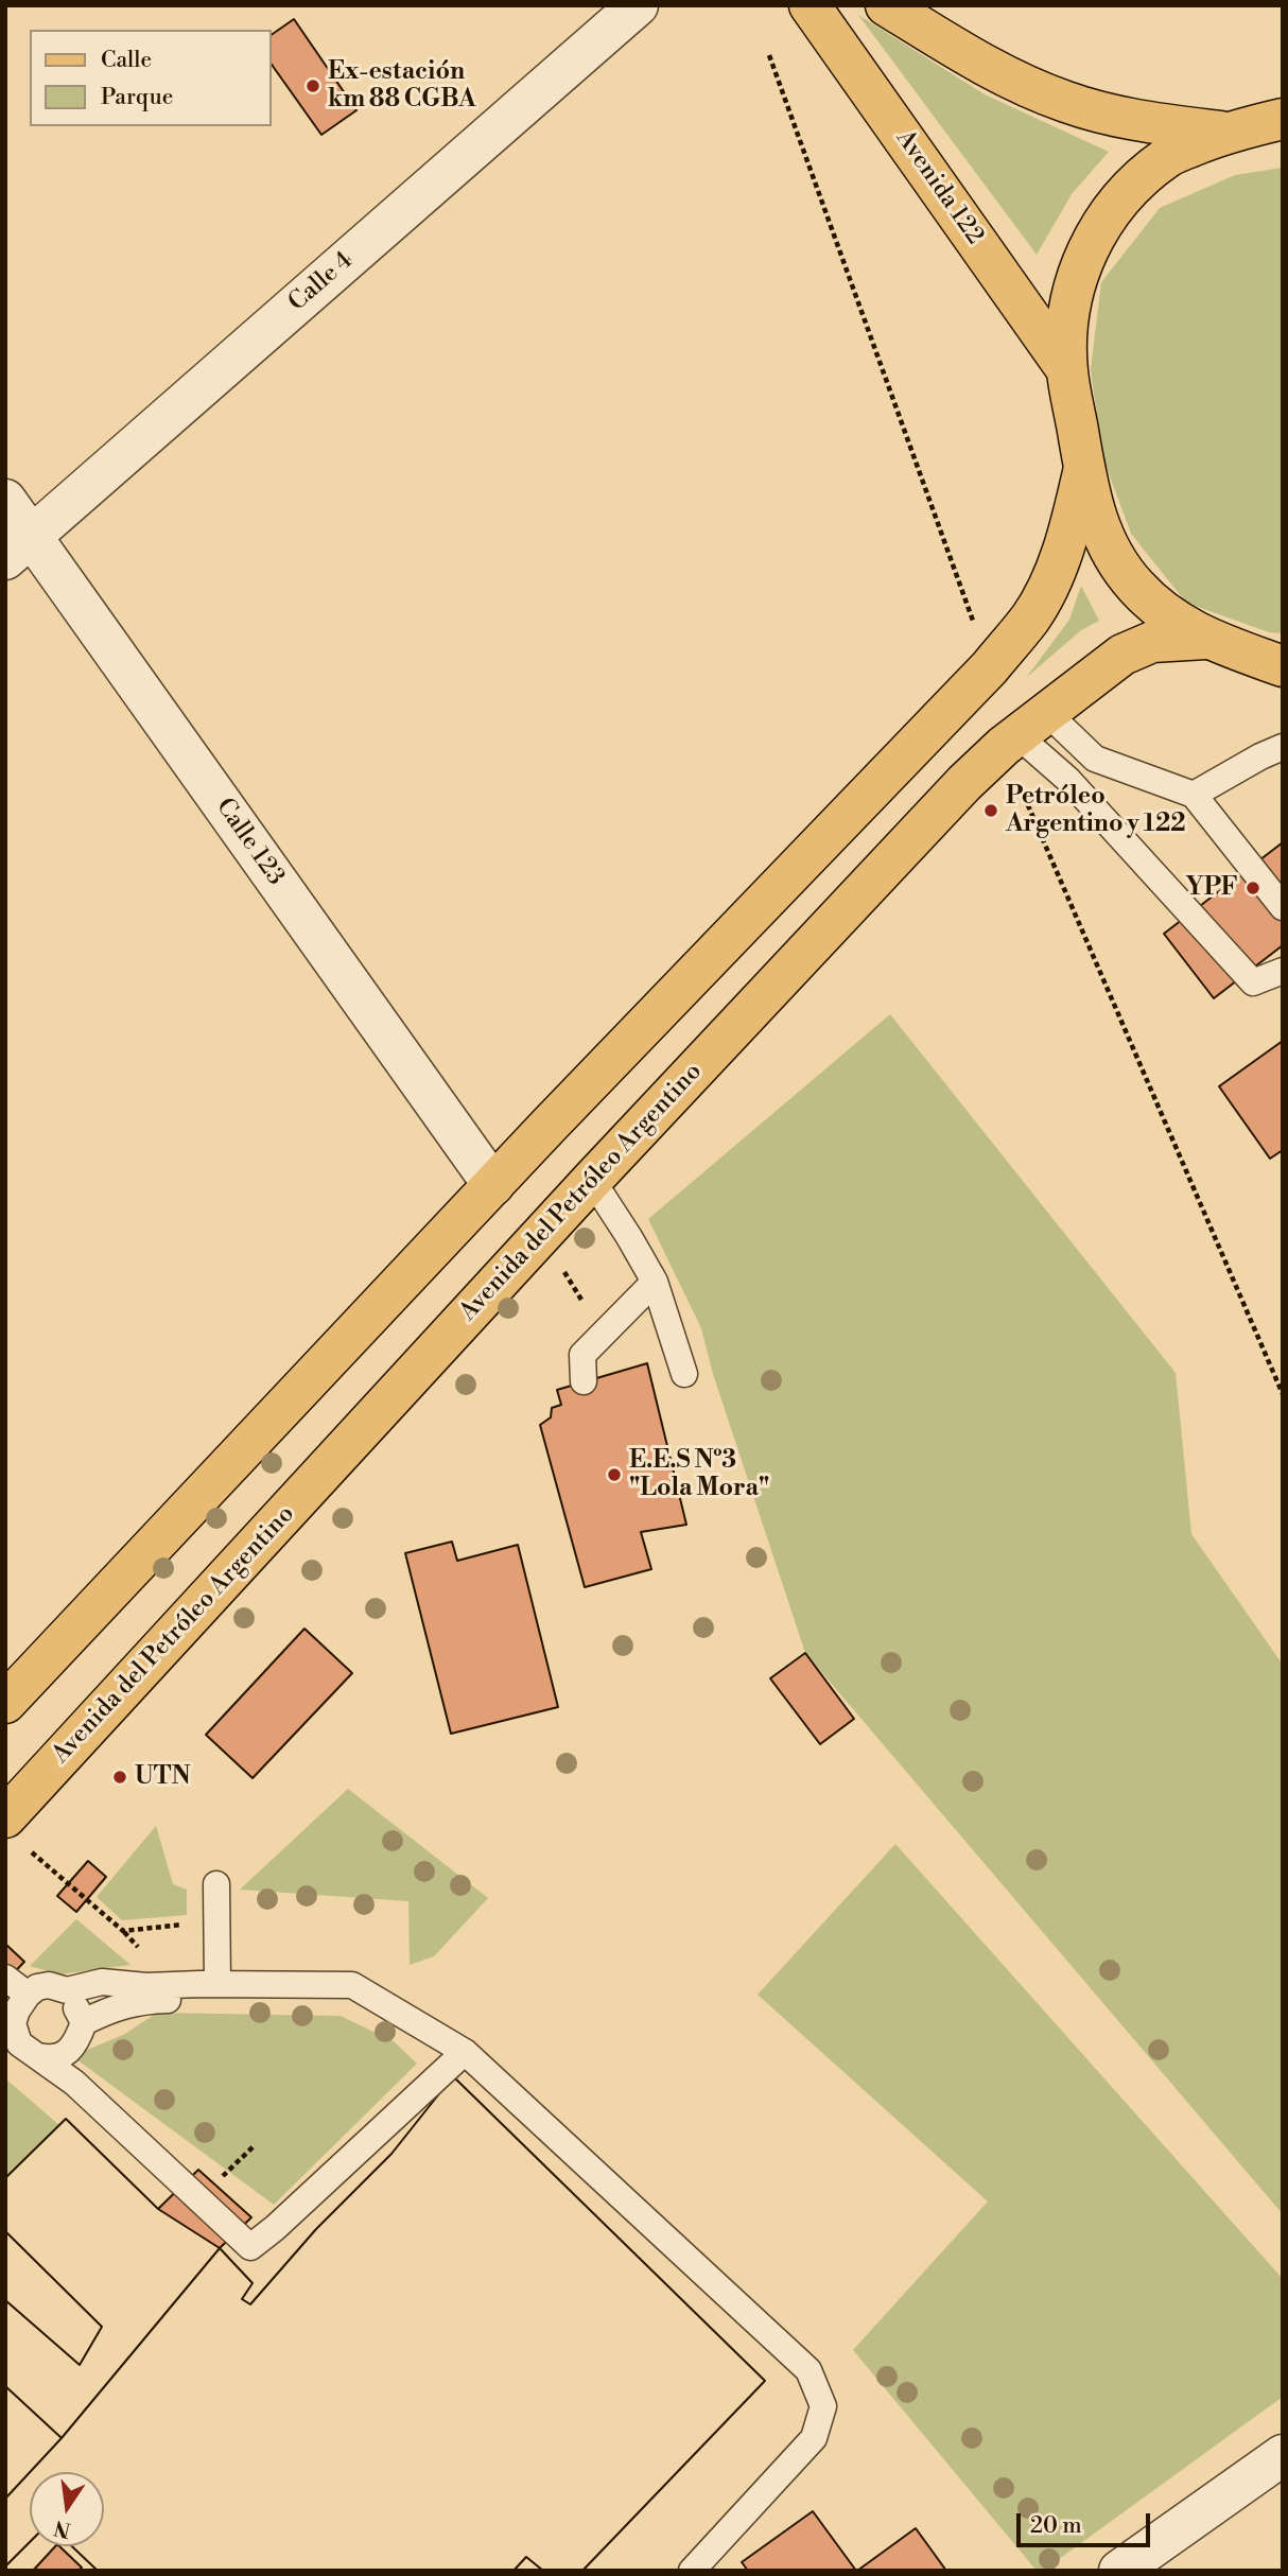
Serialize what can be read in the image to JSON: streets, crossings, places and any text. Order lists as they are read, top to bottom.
{
  "streets": {
    "main road": ["Avenida 122", "Avenida del Petróleo Argentino"],
    "street": ["Calle 4", "Calle 123"]
  },
  "crossings": [
    ["Calle 4", "Calle 123"]
  ],
  "places": [
    "Ex-estación km 88 CGBA",
    "Petróleo Argentino y 122",
    "YPF",
    "E.E.S Nº3 \"Lola Mora\"",
    "UTN"
  ],
  "legend": ["Calle", "Parque"],
  "scale_bar": "20 m",
  "north": "bottom"
}
